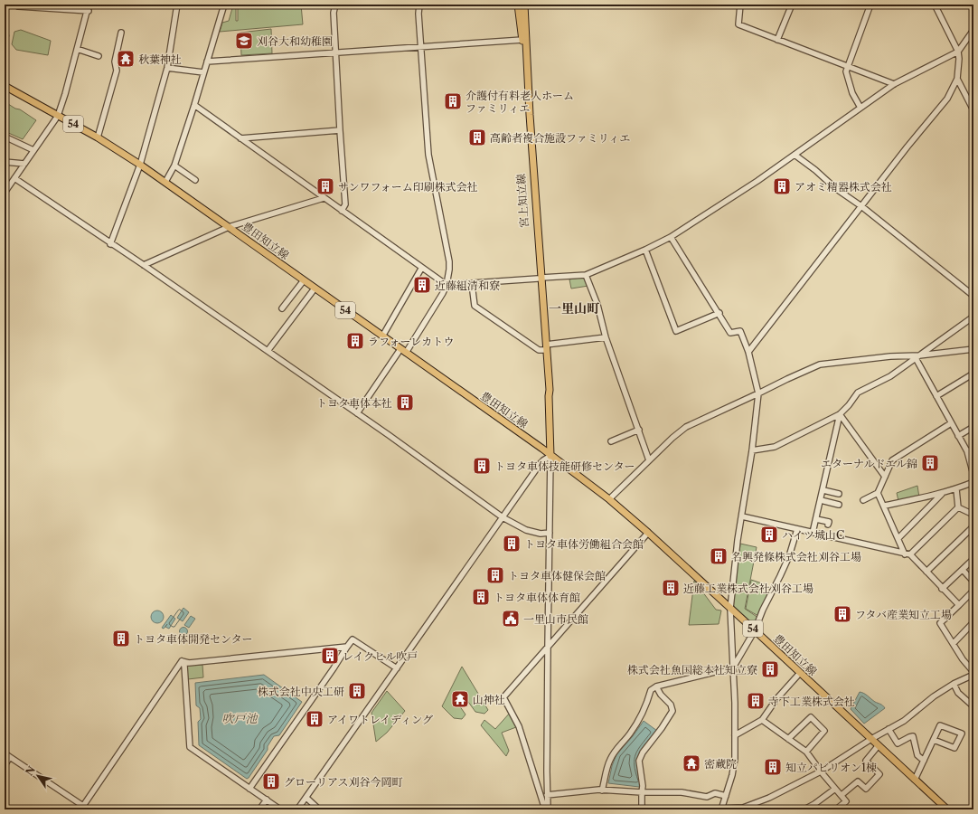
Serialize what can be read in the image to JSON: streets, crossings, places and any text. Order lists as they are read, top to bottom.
{
  "streets": {
    "main road": ["54", "宮上知立線", "豊田知立線"]
  },
  "crossings": [
    ["宮上知立線", "豊田知立線"]
  ],
  "districts": ["一里山町"],
  "water": ["吹戸池"],
  "places": {
    "school or university": ["刈谷大和幼稚園"],
    "temple": ["秋葉神社", "山神社", "密蔵院"],
    "building": [
      "介護付有料老人ホーム ファミリィエ",
      "高齢者複合施設ファミリィエ",
      "サンワフォーム印刷株式会社",
      "アオミ精器株式会社",
      "近藤組清和寮",
      "ラフォーレカトウ",
      "トヨタ車体本社",
      "エターナルドエル錦",
      "トヨタ車体技能研修センター",
      "ハイツ城山C",
      "トヨタ車体労働組合会館",
      "名興発條株式会社刈谷工場",
      "トヨタ車体健保会館",
      "近藤工業株式会社刈谷工場",
      "トヨタ車体体育館",
      "フタバ産業知立工場",
      "トヨタ車体開発センター",
      "レイクヒル吹戸",
      "株式会社魚国総本社知立寮",
      "株式会社中央工研",
      "寺下工業株式会社",
      "アイワトレイディング",
      "知立パビリオン1棟",
      "グローリアス刈谷今岡町"
    ],
    "public building": ["一里山市民館"]
  },
  "north": "top left"
}
